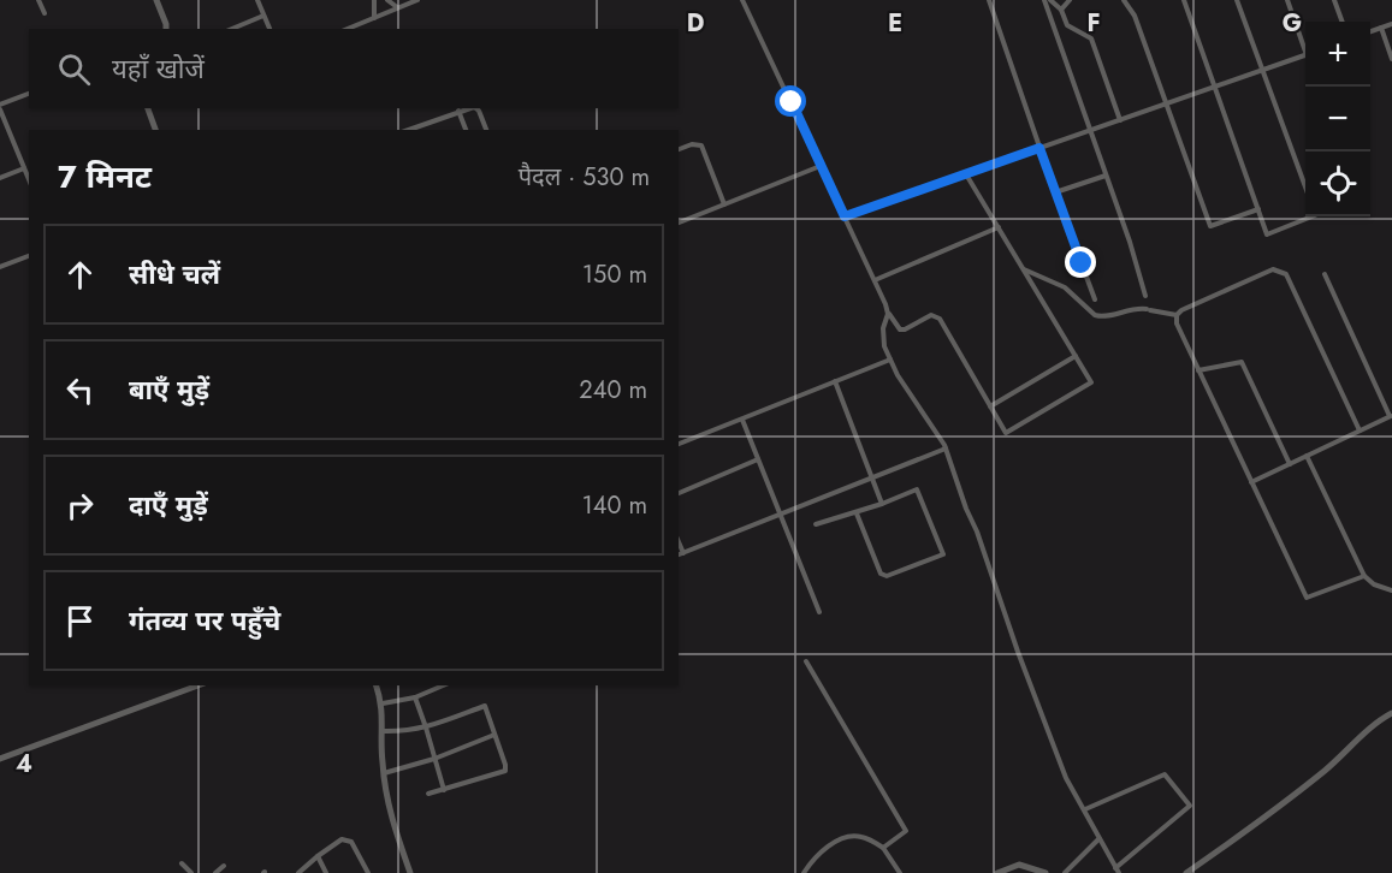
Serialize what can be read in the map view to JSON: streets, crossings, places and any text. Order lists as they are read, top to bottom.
{
  "page": {
    "map_buttons": ["+", "−"],
    "search": "यहाँ खोजें",
    "heading": ["7 मिनट", "पैदल · 530 m"],
    "list": [
      ["सीधे चलें", "150 m"],
      ["बाएँ मुड़ें", "240 m"],
      ["दाएँ मुड़ें", "140 m"],
      "गंतव्य पर पहुँचे"
    ]
  },
  "grid": {
    "columns": [
      "D",
      "E",
      "F",
      "G"
    ],
    "rows": ["4"]
  }
}
